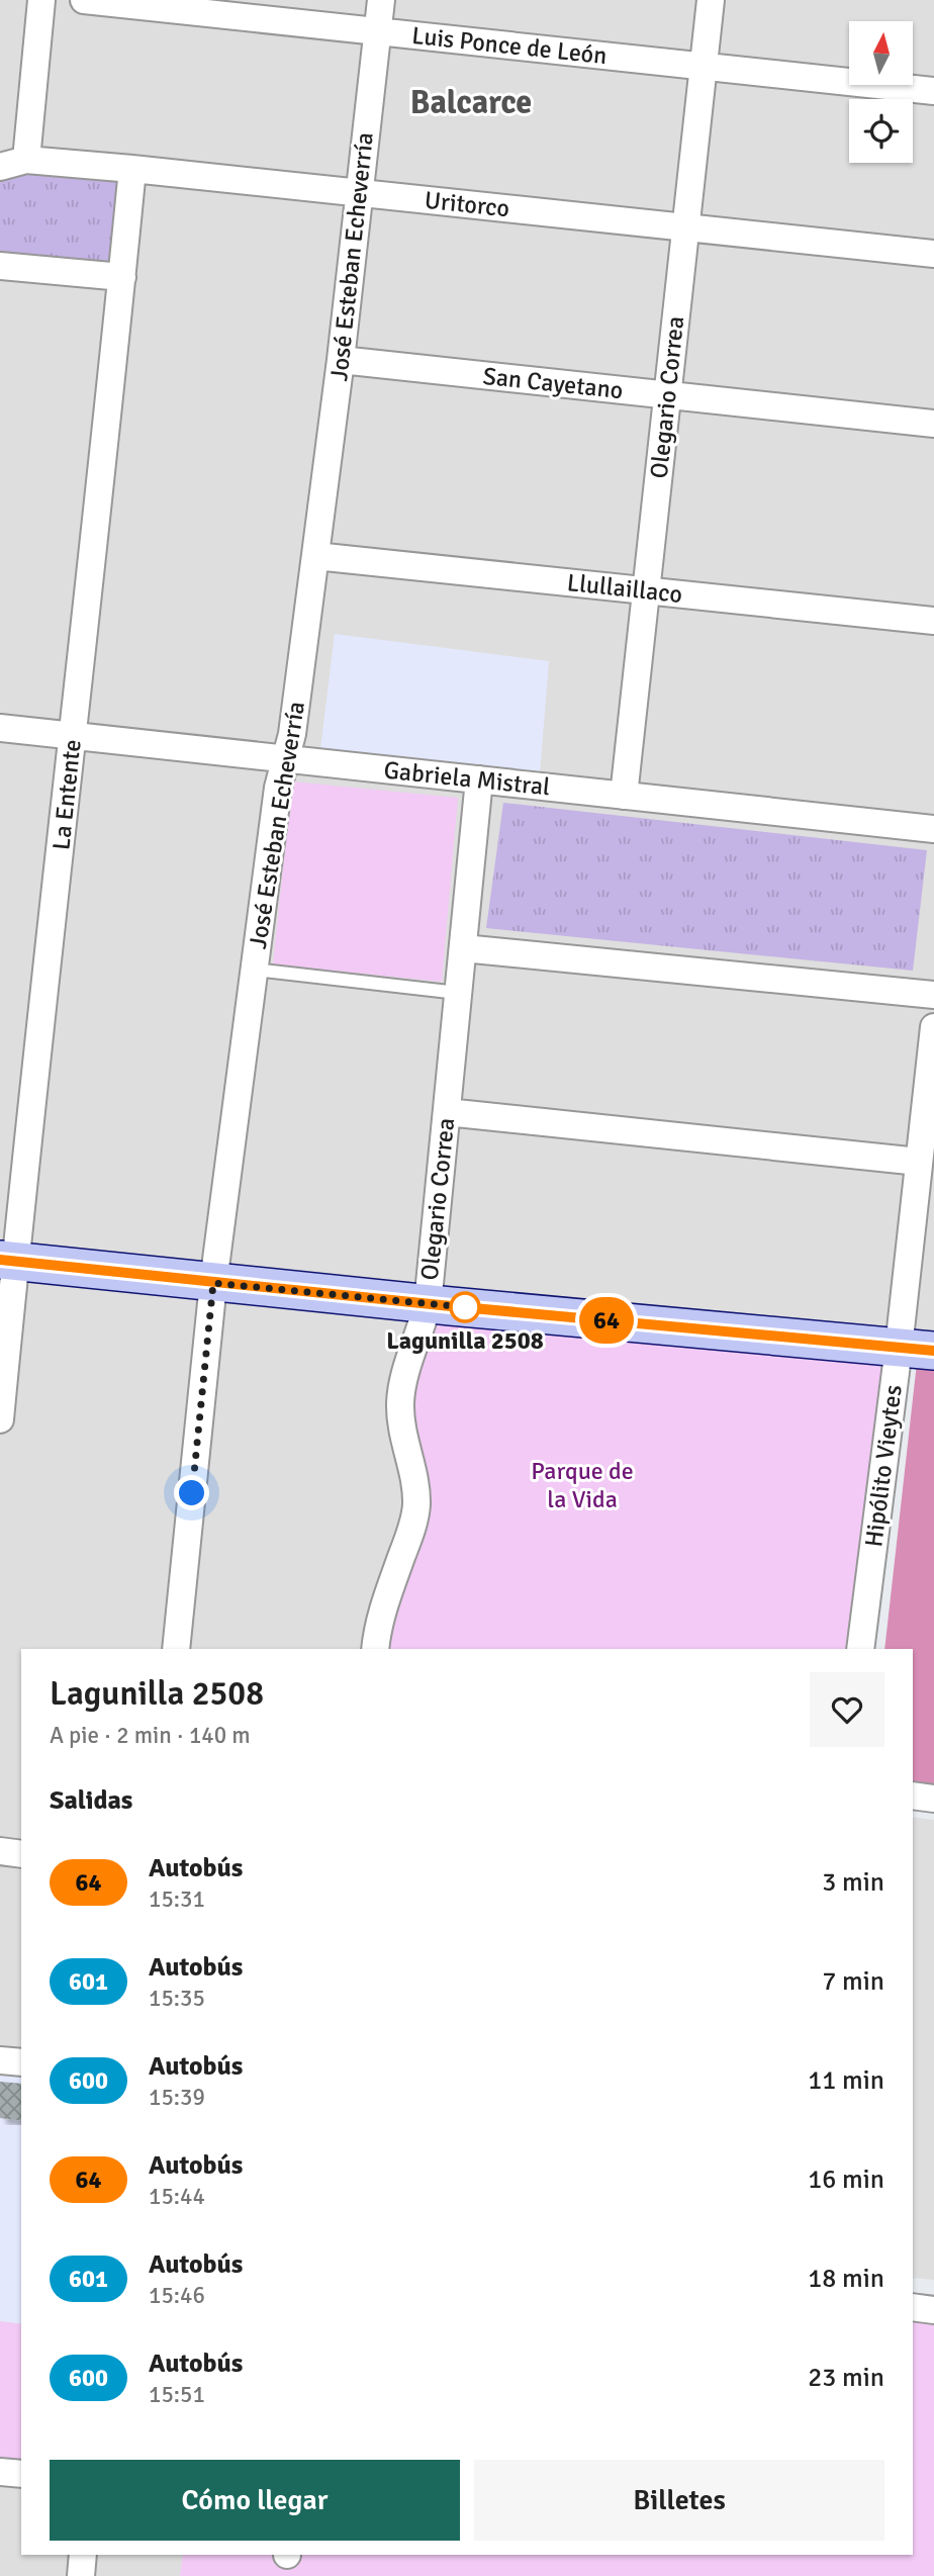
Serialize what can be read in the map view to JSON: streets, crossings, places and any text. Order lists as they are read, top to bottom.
{
  "streets": {
    "street": [
      "Luis Ponce de León",
      "Uritorco",
      "José Esteban Echeverría",
      "San Cayetano",
      "Olegario Correa",
      "Llullaillaco",
      "Gabriela Mistral",
      "La Entente",
      "Hipólito Vieytes"
    ]
  },
  "crossings": [
    ["Luis Ponce de León", "José Esteban Echeverría"],
    ["Luis Ponce de León", "Olegario Correa"],
    ["Uritorco", "José Esteban Echeverría"],
    ["Uritorco", "Olegario Correa"],
    ["Uritorco", "La Entente"],
    ["José Esteban Echeverría", "San Cayetano"],
    ["José Esteban Echeverría", "Llullaillaco"],
    ["José Esteban Echeverría", "Gabriela Mistral"],
    ["San Cayetano", "Olegario Correa"],
    ["Olegario Correa", "Llullaillaco"],
    ["Olegario Correa", "Gabriela Mistral"],
    ["Gabriela Mistral", "La Entente"]
  ],
  "districts": ["Balcarce"],
  "parks": ["Parque de la Vida"],
  "places": ["Lagunilla 2508"],
  "lines": ["bus line 64"],
  "north": "top",
  "page": {
    "on_map": "64",
    "heading": [
      ["Lagunilla 2508", "A pie · 2 min · 140 m"],
      "Salidas"
    ],
    "list": [
      {
        "mark": "64",
        "name": "Autobús",
        "note": "15:31",
        "value": "3 min"
      },
      {
        "mark": "601",
        "name": "Autobús",
        "note": "15:35",
        "value": "7 min"
      },
      {
        "mark": "600",
        "name": "Autobús",
        "note": "15:39",
        "value": "11 min"
      },
      {
        "mark": "64",
        "name": "Autobús",
        "note": "15:44",
        "value": "16 min"
      },
      {
        "mark": "601",
        "name": "Autobús",
        "note": "15:46",
        "value": "18 min"
      },
      {
        "mark": "600",
        "name": "Autobús",
        "note": "15:51",
        "value": "23 min"
      }
    ],
    "buttons": ["Cómo llegar", "Billetes"]
  }
}
